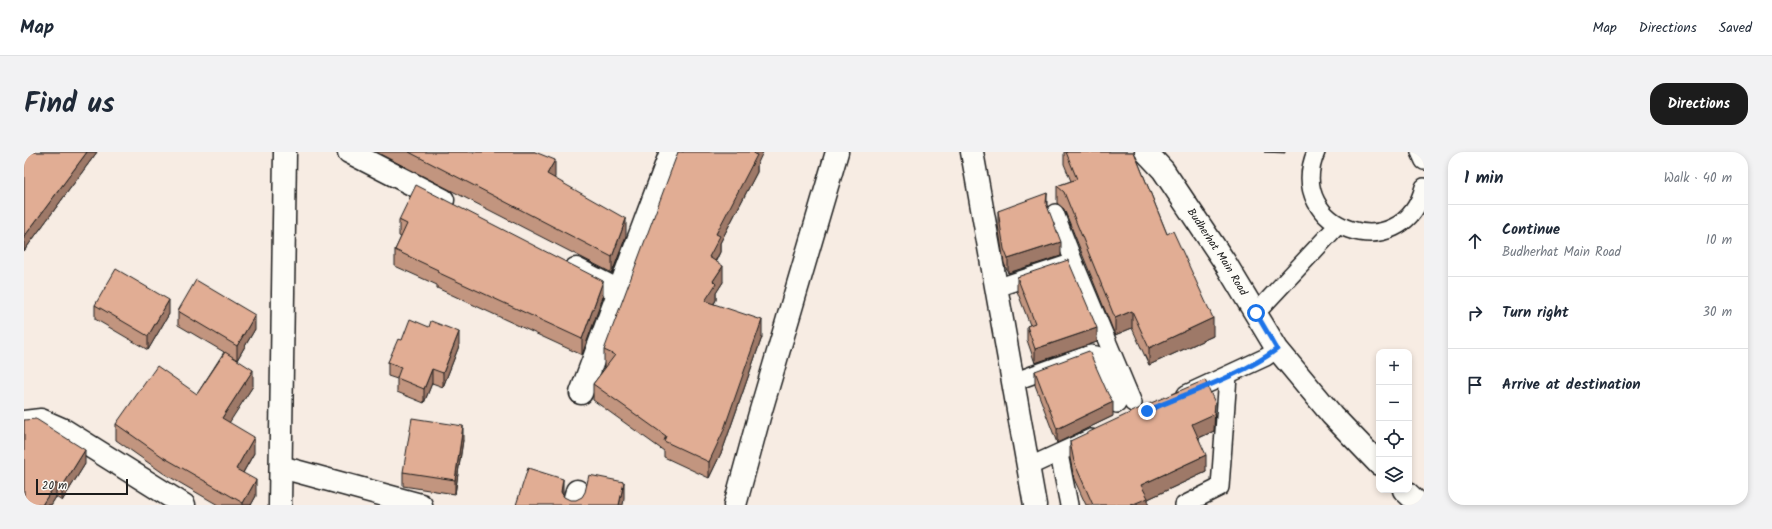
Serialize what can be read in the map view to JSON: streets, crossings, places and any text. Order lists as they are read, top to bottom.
{
  "streets": {
    "street": ["Budherhat Main Road"]
  },
  "scale_bar": "20 m",
  "page": {
    "header": "Map",
    "nav": ["Map", "Directions", "Saved"],
    "title": "Find us",
    "buttons": "Directions",
    "heading": ["1 min", "Walk · 40 m"],
    "list": [
      ["Continue", "Budherhat Main Road", "10 m"],
      ["Turn right", "30 m"],
      "Arrive at destination"
    ],
    "map_buttons": ["+", "−"],
    "scale": "20 m"
  }
}
